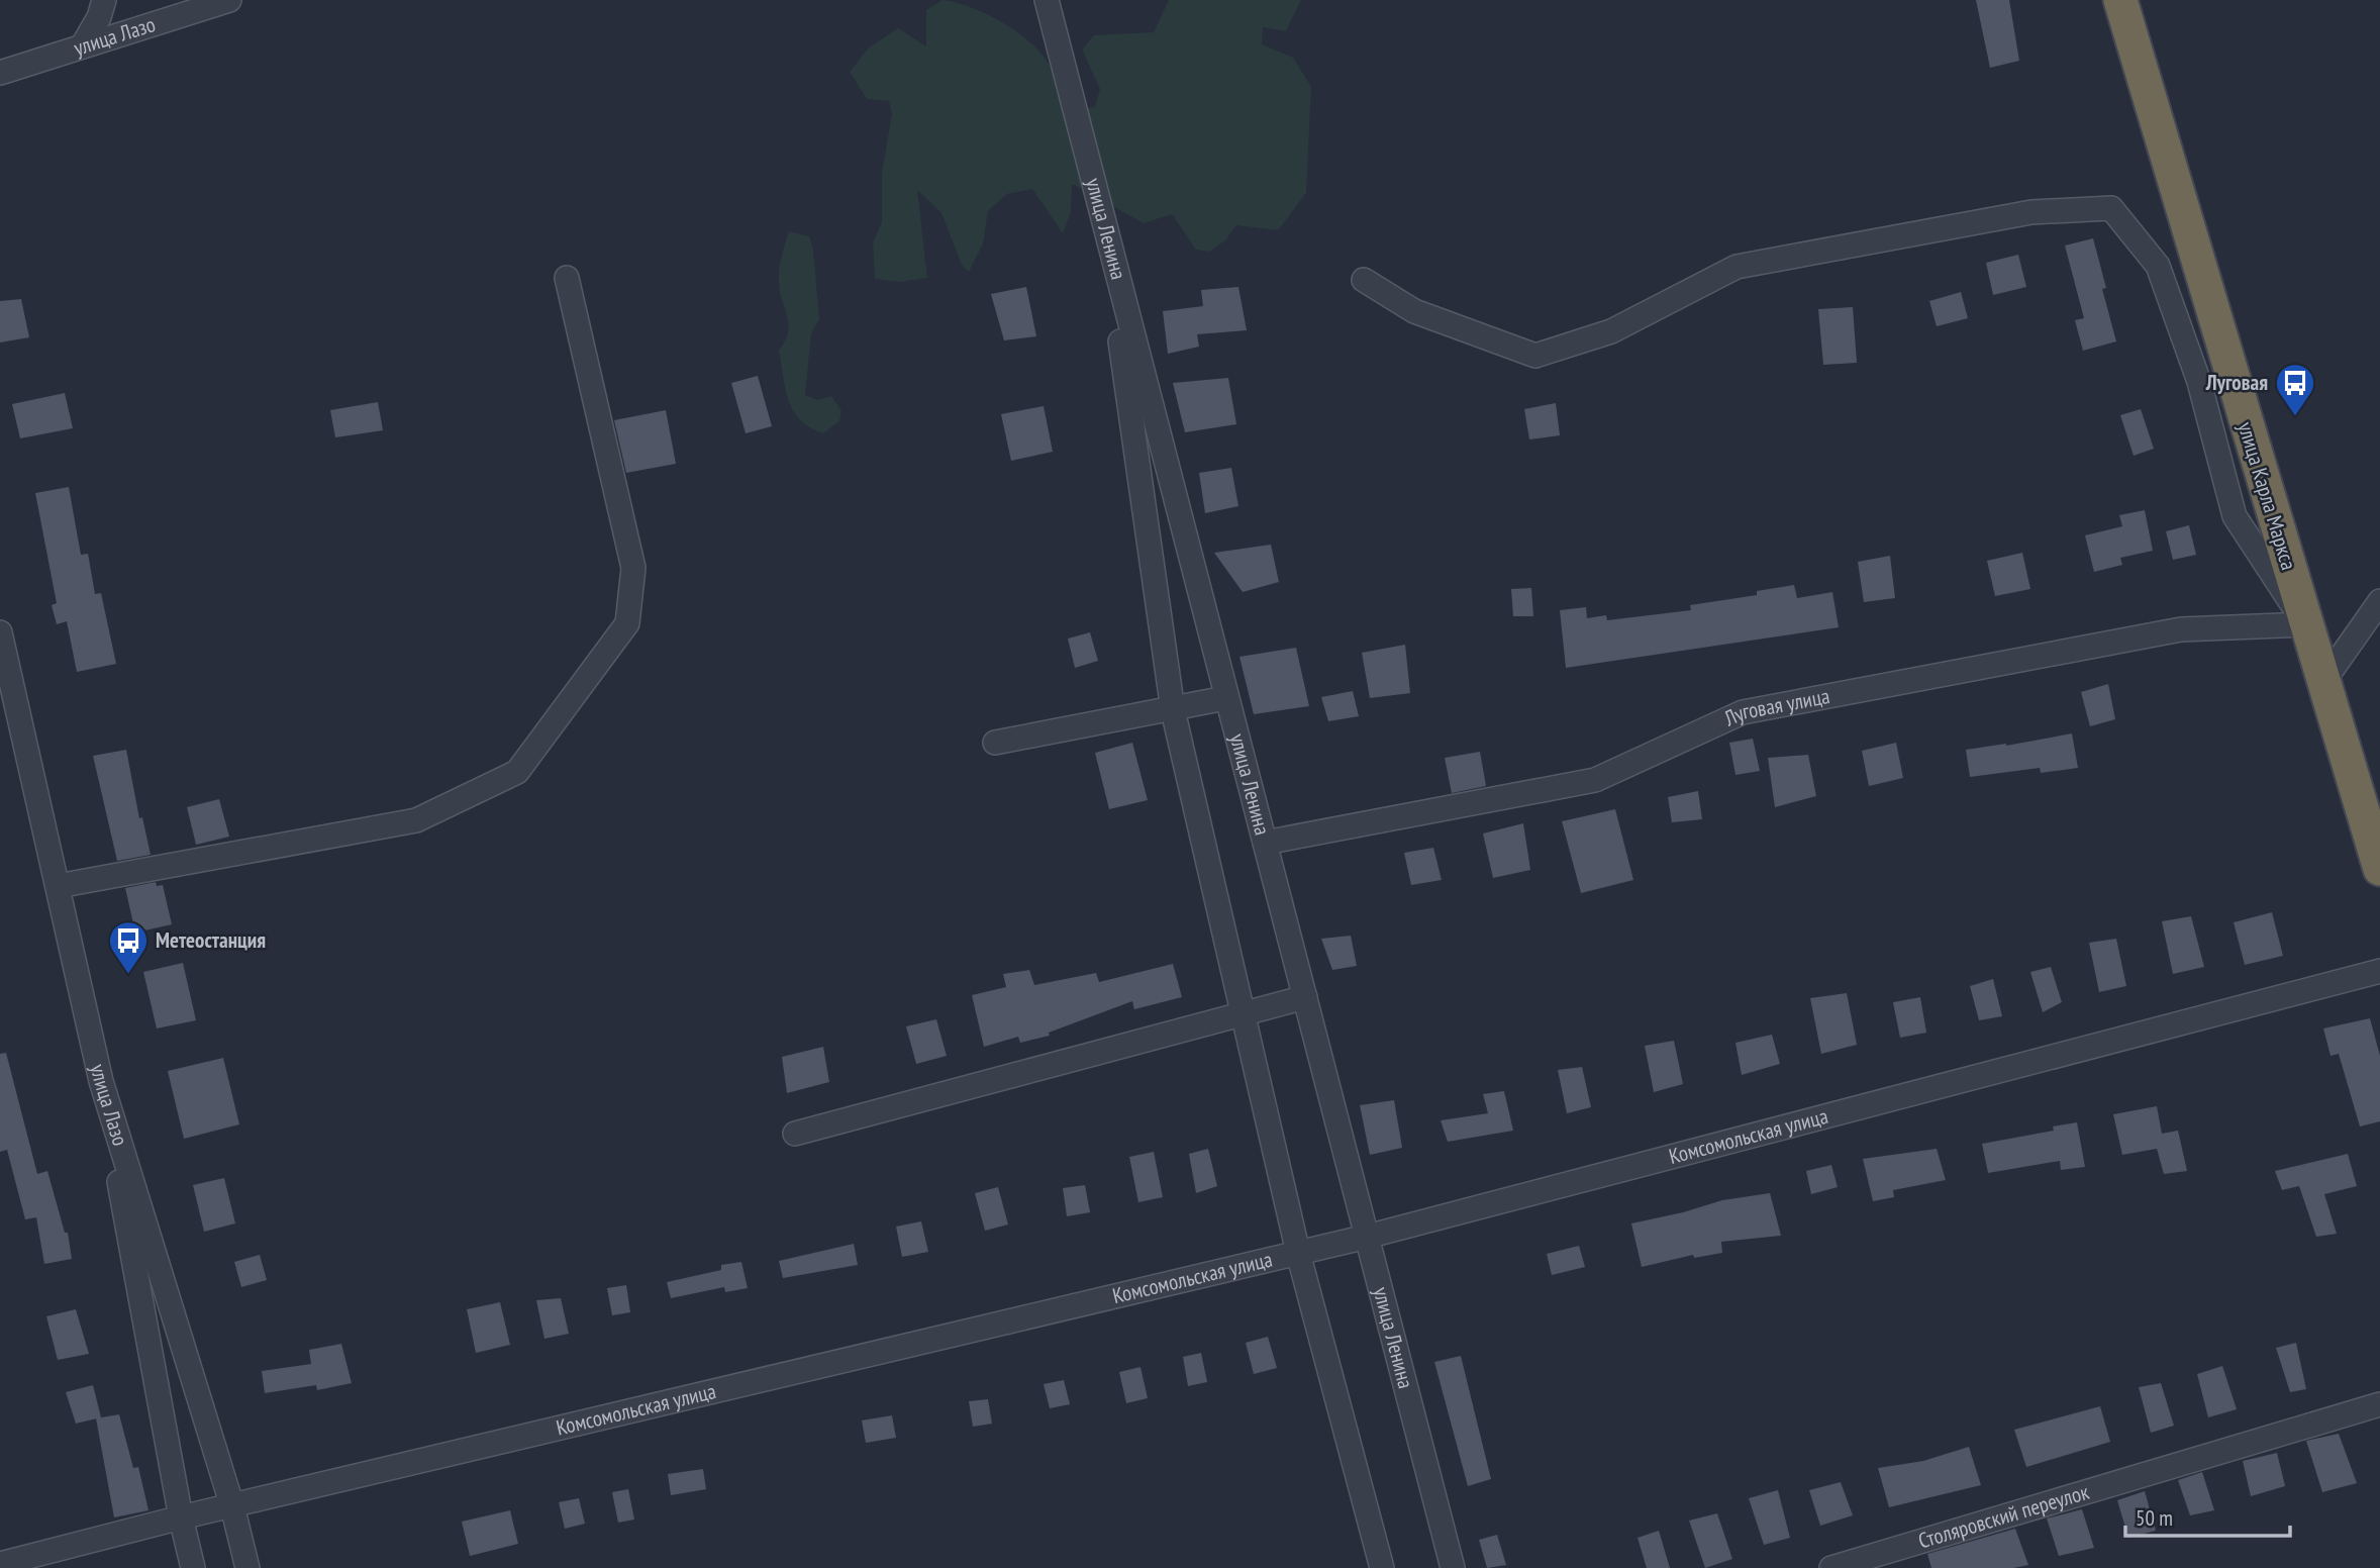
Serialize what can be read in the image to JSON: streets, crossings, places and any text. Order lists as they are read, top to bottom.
{
  "streets": {
    "highway": ["улица Карла Маркса"],
    "street": [
      "улица Лазо",
      "улица Ленина",
      "Луговая улица",
      "Комсомольская улица",
      "Столяровский переулок"
    ]
  },
  "crossings": [
    ["улица Лазо", "Комсомольская улица"],
    ["улица Ленина", "Луговая улица"],
    ["улица Ленина", "Комсомольская улица"],
    ["улица Карла Маркса", "Луговая улица"]
  ],
  "places": {
    "bus stop": ["Луговая", "Метеостанция"]
  },
  "scale_bar": "50 m"
}
